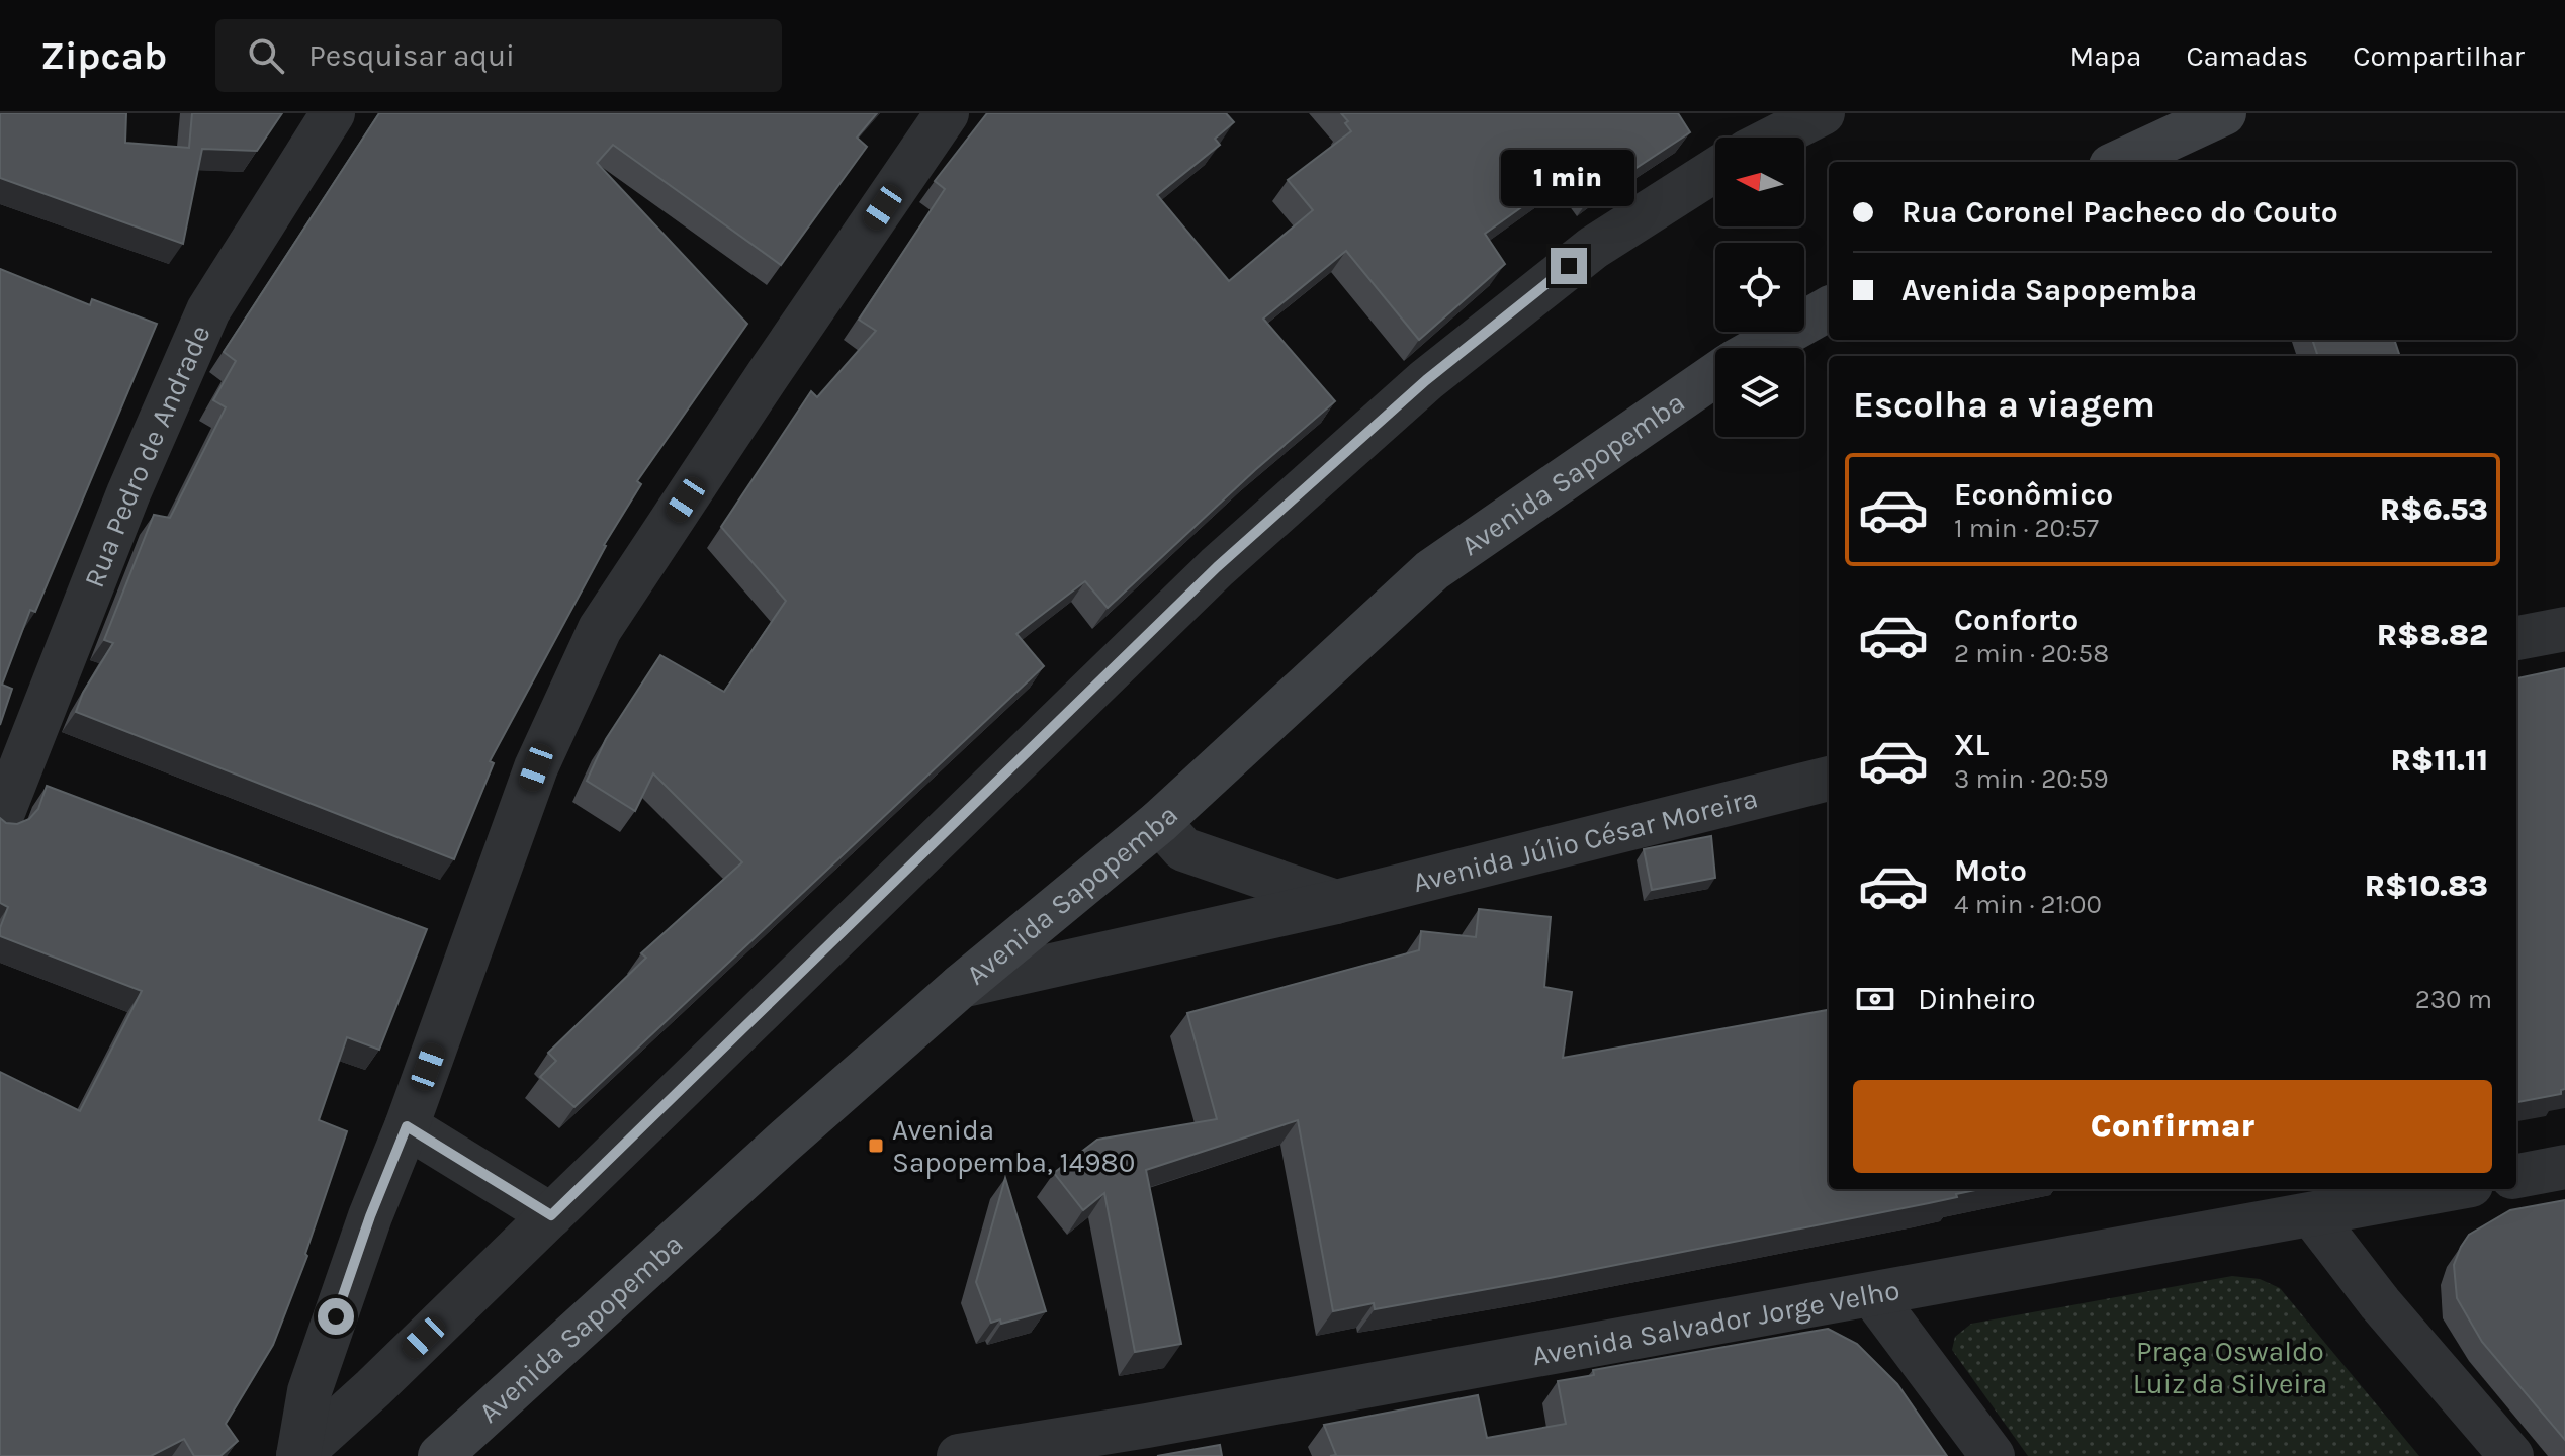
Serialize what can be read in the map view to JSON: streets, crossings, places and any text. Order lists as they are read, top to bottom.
{
  "streets": {
    "main road": ["Avenida Sapopemba"],
    "street": ["Rua Pedro de Andrade", "Avenida Júlio César Moreira", "Avenida Salvador Jorge Velho"]
  },
  "crossings": [
    ["Avenida Sapopemba", "Avenida Júlio César Moreira"]
  ],
  "parks": ["Praça Oswaldo Luiz da Silveira"],
  "places": {
    "transit": ["Avenida Sapopemba, 14980"]
  },
  "north": "left",
  "page": {
    "header": "Zipcab",
    "search": "Pesquisar aqui",
    "nav": ["Mapa", "Camadas", "Compartilhar"],
    "bubble": "1 min",
    "banner": ["Rua Coronel Pacheco do Couto", "Avenida Sapopemba"],
    "heading": "Escolha a viagem",
    "list": [
      {
        "name": "Econômico",
        "note": "1 min · 20:57",
        "value": "R$6.53"
      },
      {
        "name": "Conforto",
        "note": "2 min · 20:58",
        "value": "R$8.82"
      },
      {
        "name": "XL",
        "note": "3 min · 20:59",
        "value": "R$11.11"
      },
      {
        "name": "Moto",
        "note": "4 min · 21:00",
        "value": "R$10.83"
      }
    ],
    "pay": ["Dinheiro", "230 m"],
    "buttons": "Confirmar"
  }
}
